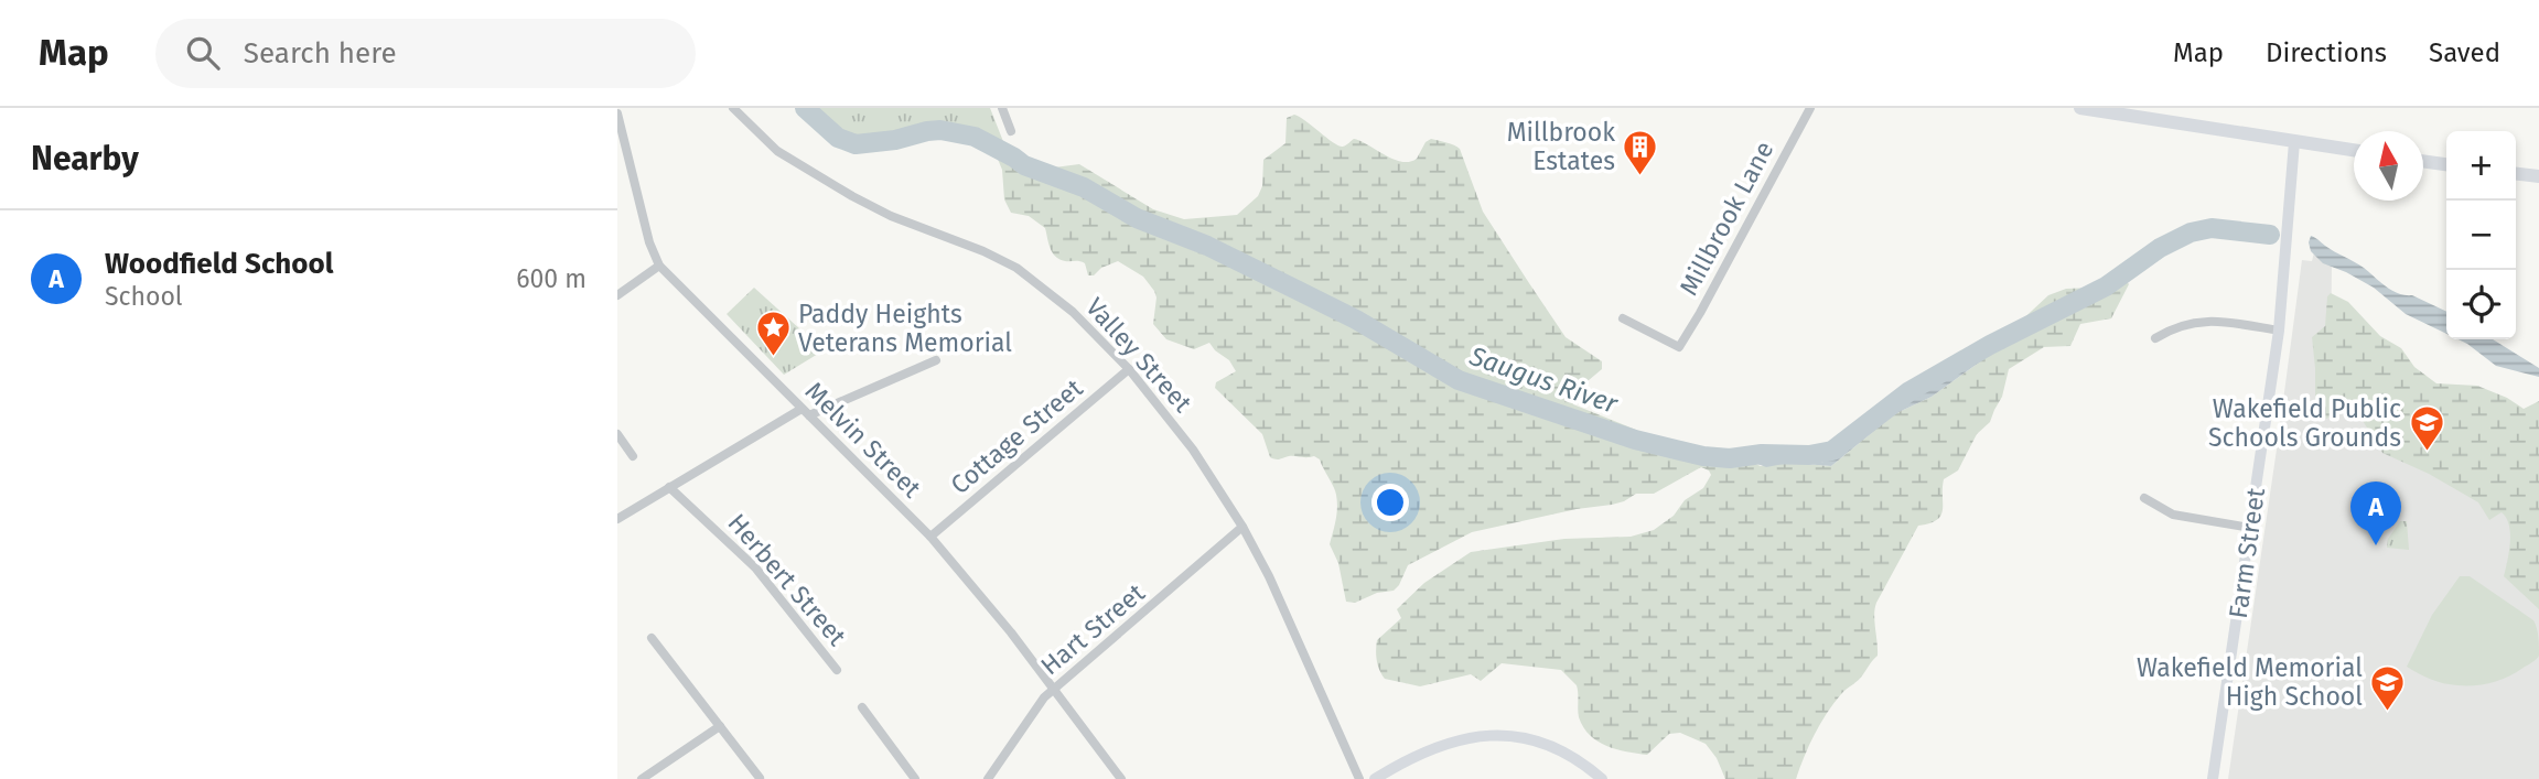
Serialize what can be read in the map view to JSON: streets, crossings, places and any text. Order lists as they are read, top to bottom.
{
  "streets": {
    "main road": ["Farm Street"],
    "street": [
      "Millbrook Lane",
      "Valley Street",
      "Cottage Street",
      "Melvin Street",
      "Herbert Street",
      "Hart Street"
    ]
  },
  "crossings": [
    ["Valley Street", "Cottage Street"],
    ["Valley Street", "Hart Street"],
    ["Cottage Street", "Melvin Street"],
    ["Melvin Street", "Hart Street"]
  ],
  "water": ["Saugus River"],
  "places": {
    "building": ["Millbrook Estates"],
    "place": ["Paddy Heights Veterans Memorial"],
    "school or university": ["Wakefield Public Schools Grounds", "Wakefield Memorial High School"]
  },
  "north": "top",
  "page": {
    "header": "Map",
    "search": "Search here",
    "nav": ["Map", "Directions", "Saved"],
    "heading": "Nearby",
    "map_buttons": ["+", "−"],
    "list": [
      {
        "mark": "A",
        "name": "Woodfield School",
        "note": "School",
        "value": "600 m"
      }
    ],
    "pins": "A"
  }
}
